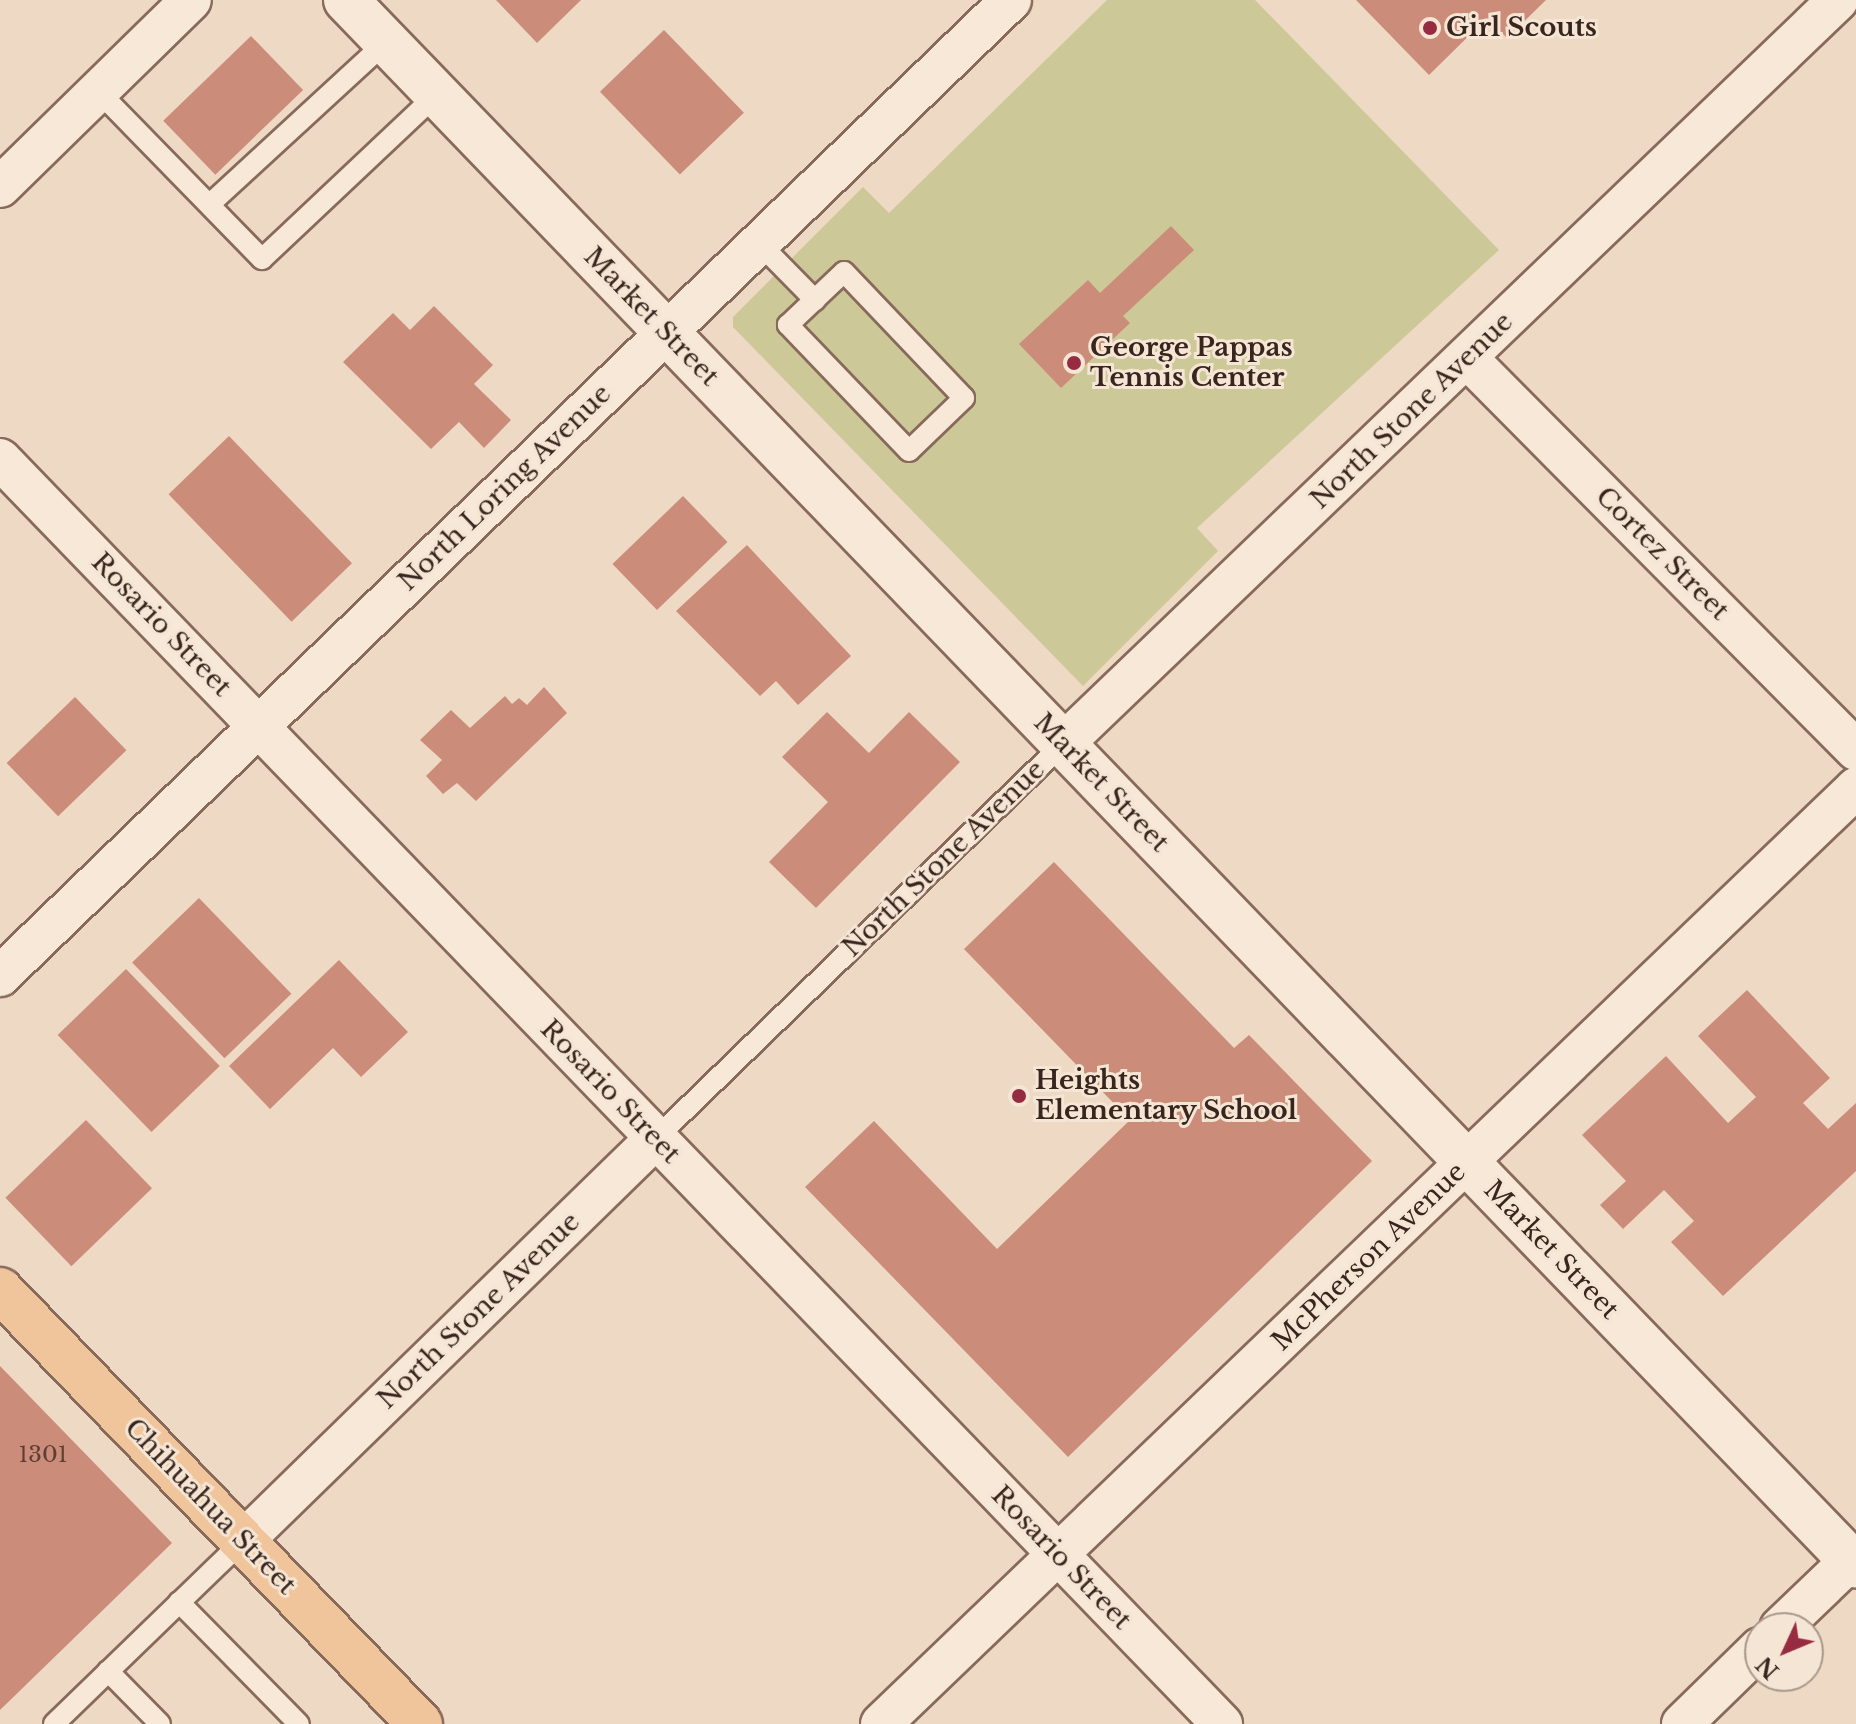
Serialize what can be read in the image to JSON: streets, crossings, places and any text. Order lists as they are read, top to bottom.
{
  "streets": {
    "main road": ["Chihuahua Street"],
    "street": [
      "Market Street",
      "North Stone Avenue",
      "North Loring Avenue",
      "Cortez Street",
      "Rosario Street",
      "McPherson Avenue"
    ]
  },
  "crossings": [
    ["Market Street", "North Stone Avenue"],
    ["Market Street", "North Loring Avenue"],
    ["Market Street", "McPherson Avenue"],
    ["North Stone Avenue", "Cortez Street"],
    ["North Stone Avenue", "Rosario Street"],
    ["North Stone Avenue", "Chihuahua Street"],
    ["North Loring Avenue", "Rosario Street"],
    ["Rosario Street", "McPherson Avenue"]
  ],
  "places": ["Girl Scouts", "George Pappas Tennis Center", "Heights Elementary School"],
  "house_numbers": ["1301"],
  "north": "bottom left"
}
